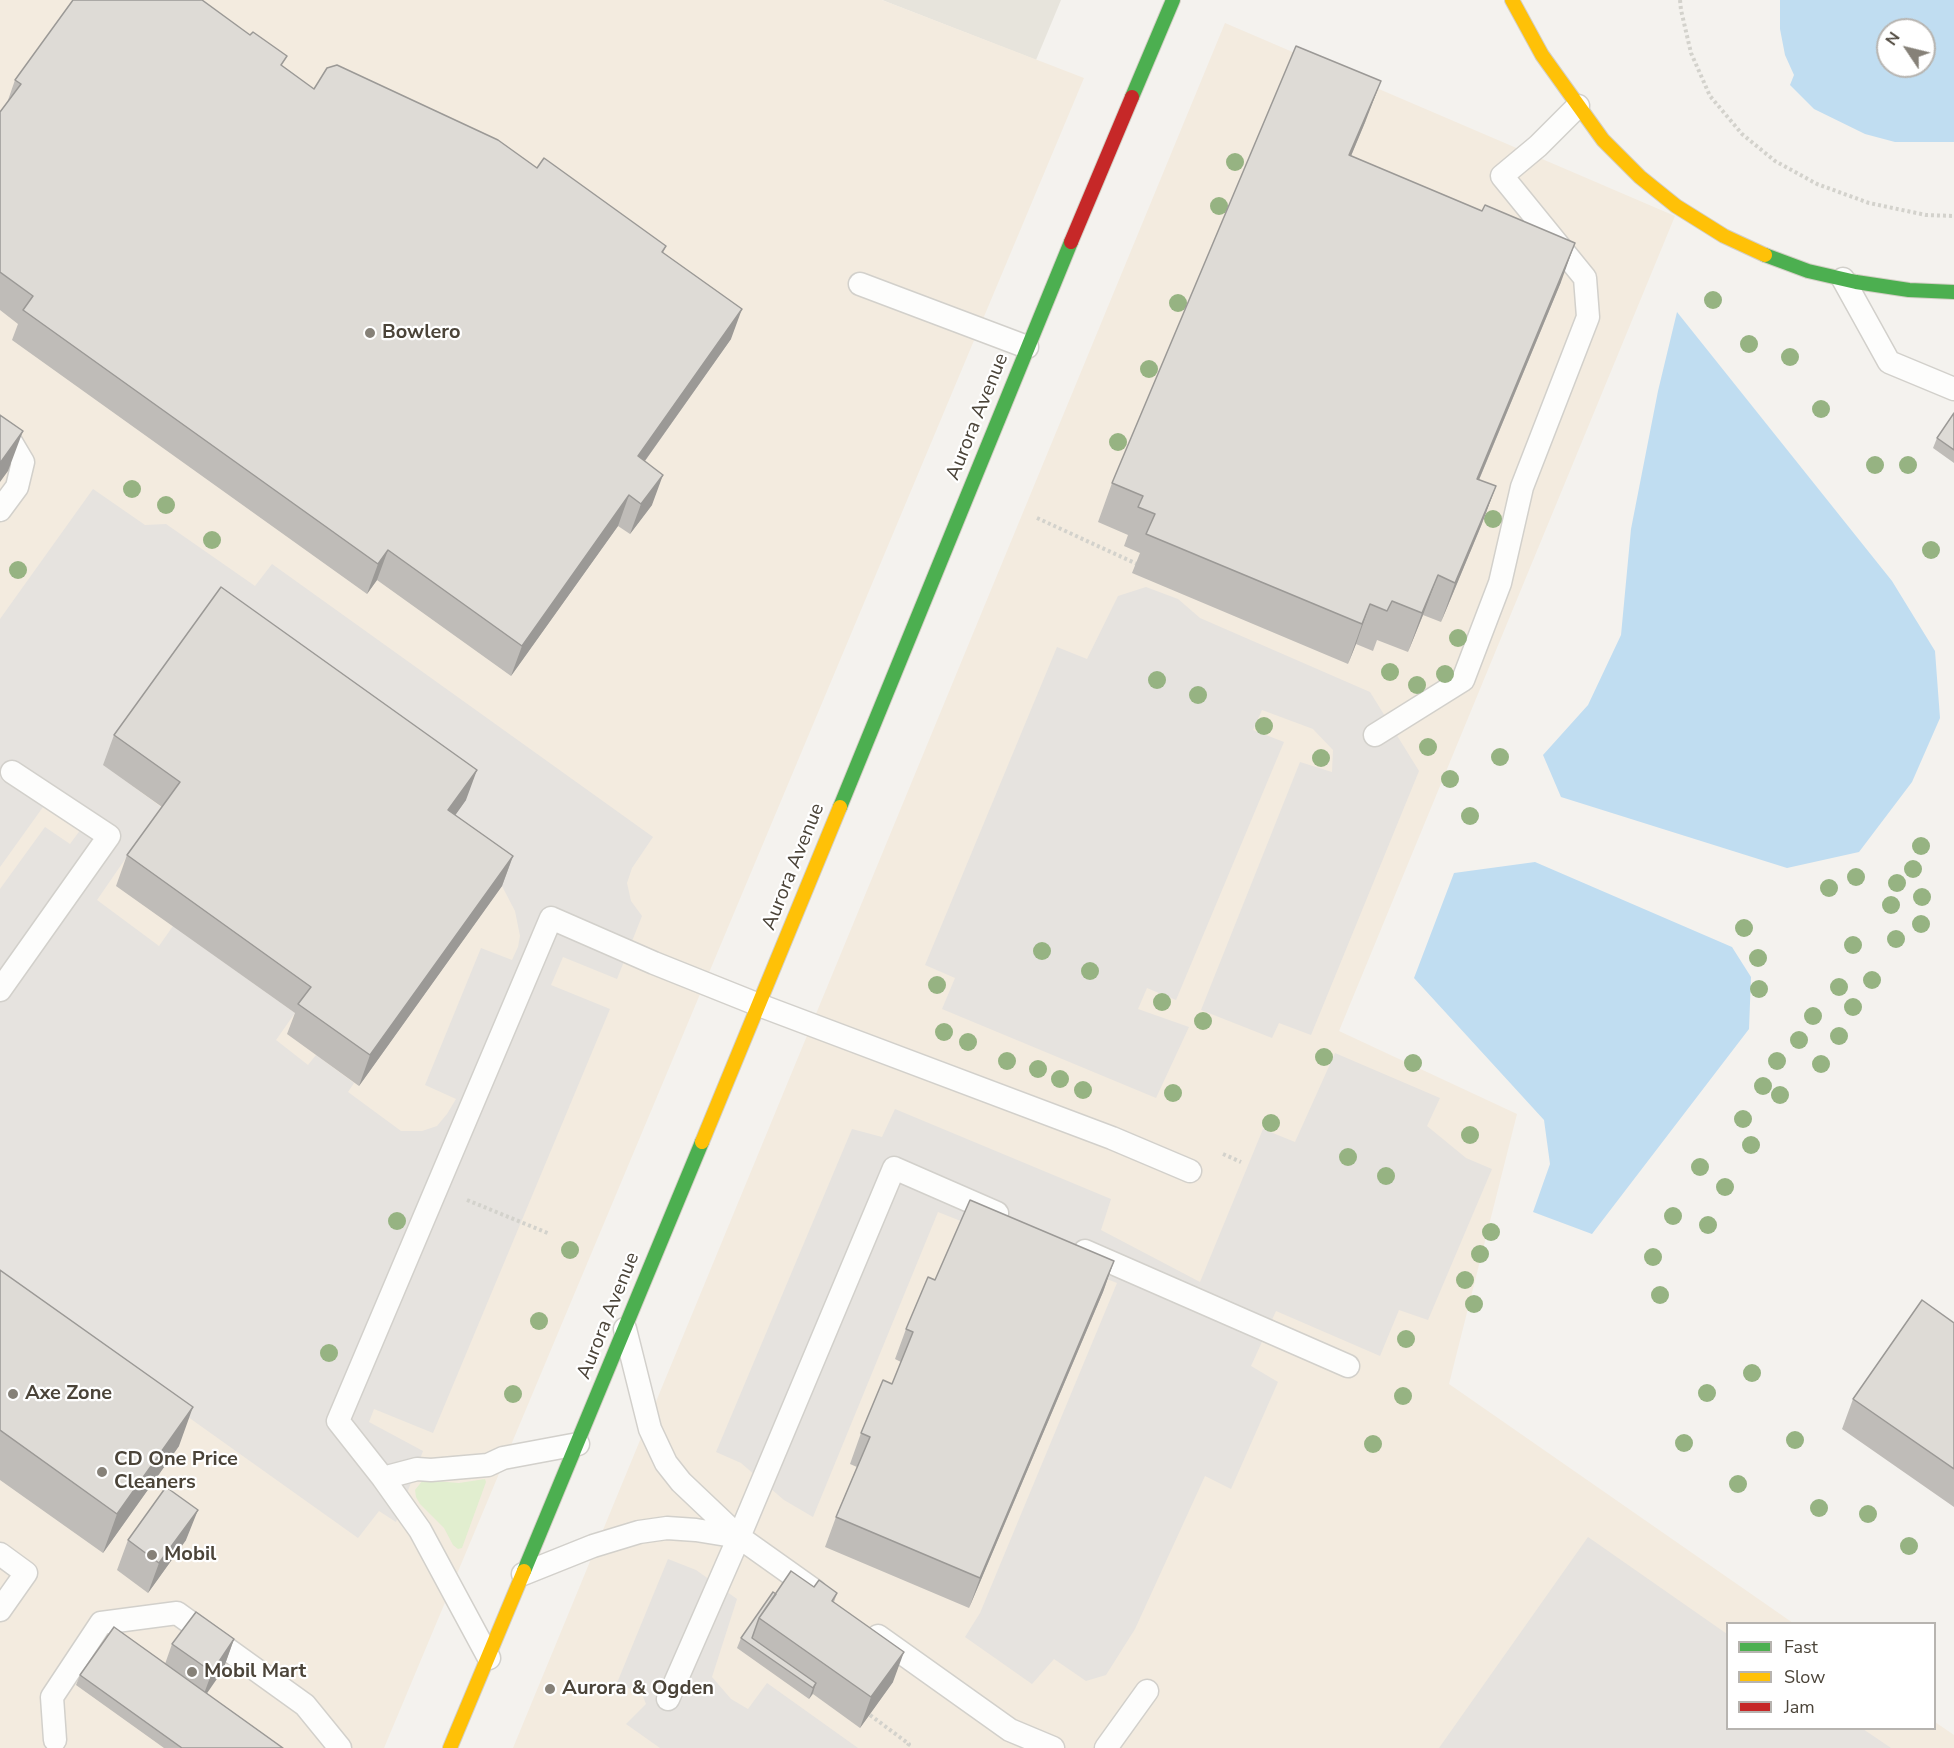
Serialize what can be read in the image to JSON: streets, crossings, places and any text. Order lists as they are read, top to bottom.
{
  "streets": {
    "main road": ["Aurora Avenue"]
  },
  "places": [
    "Bowlero",
    "Axe Zone",
    "CD One Price Cleaners",
    "Mobil",
    "Mobil Mart",
    "Aurora & Ogden"
  ],
  "legend": ["Fast", "Slow", "Jam"],
  "north": "top left"
}
